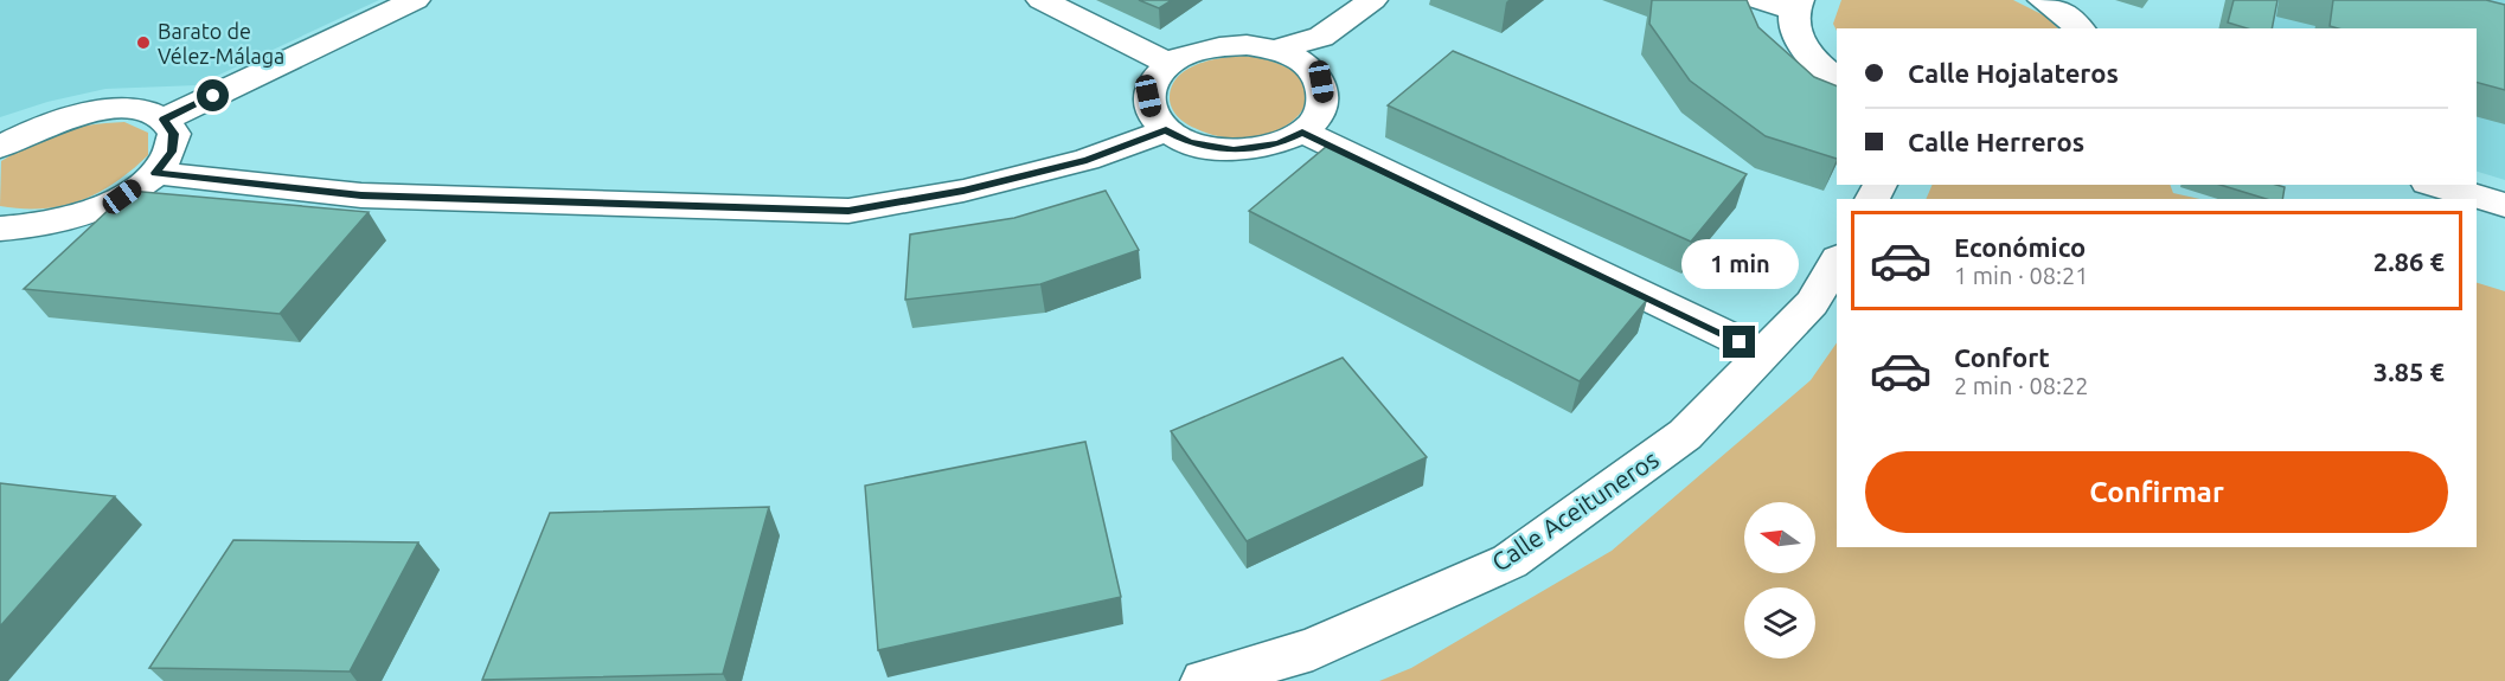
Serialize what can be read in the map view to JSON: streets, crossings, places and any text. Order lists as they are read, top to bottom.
{
  "streets": {
    "street": ["Calle Aceituneros"]
  },
  "places": ["Barato de Vélez-Málaga"],
  "north": "left",
  "page": {
    "banner": ["Calle Hojalateros", "Calle Herreros"],
    "list": [
      {
        "name": "Económico",
        "note": "1 min · 08:21",
        "value": "2.86 €"
      },
      {
        "name": "Confort",
        "note": "2 min · 08:22",
        "value": "3.85 €"
      }
    ],
    "bubble": "1 min",
    "buttons": "Confirmar"
  }
}
